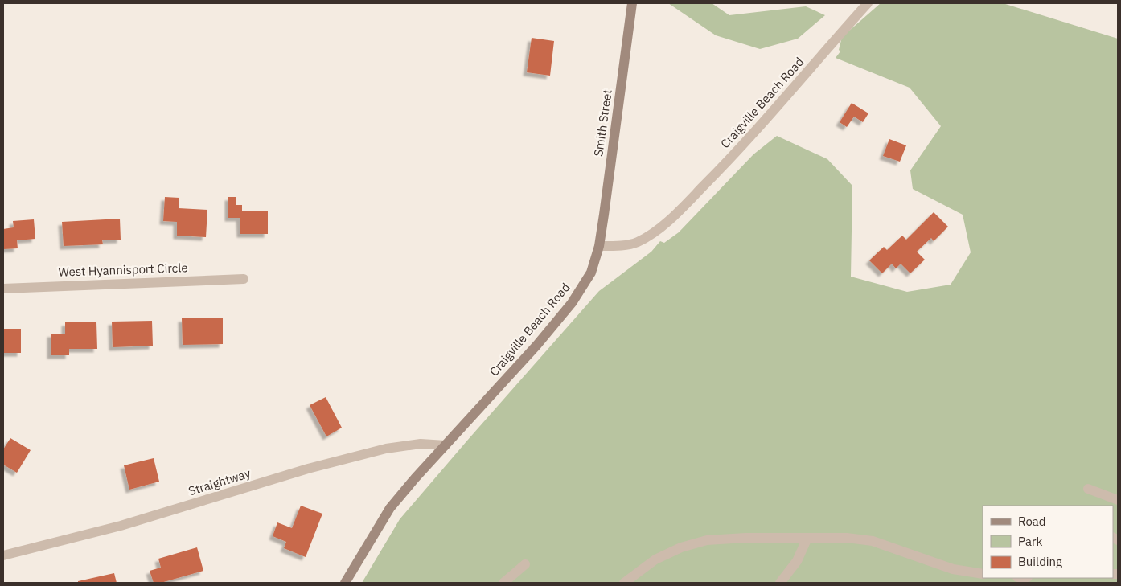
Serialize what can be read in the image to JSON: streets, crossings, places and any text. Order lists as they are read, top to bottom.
{
  "streets": {
    "main road": ["Craigville Beach Road", "Smith Street"],
    "street": ["West Hyannisport Circle", "Straightway"]
  },
  "crossings": [
    ["Craigville Beach Road", "Smith Street"],
    ["Craigville Beach Road", "Straightway"]
  ],
  "legend": ["Road", "Park", "Building"]
}
